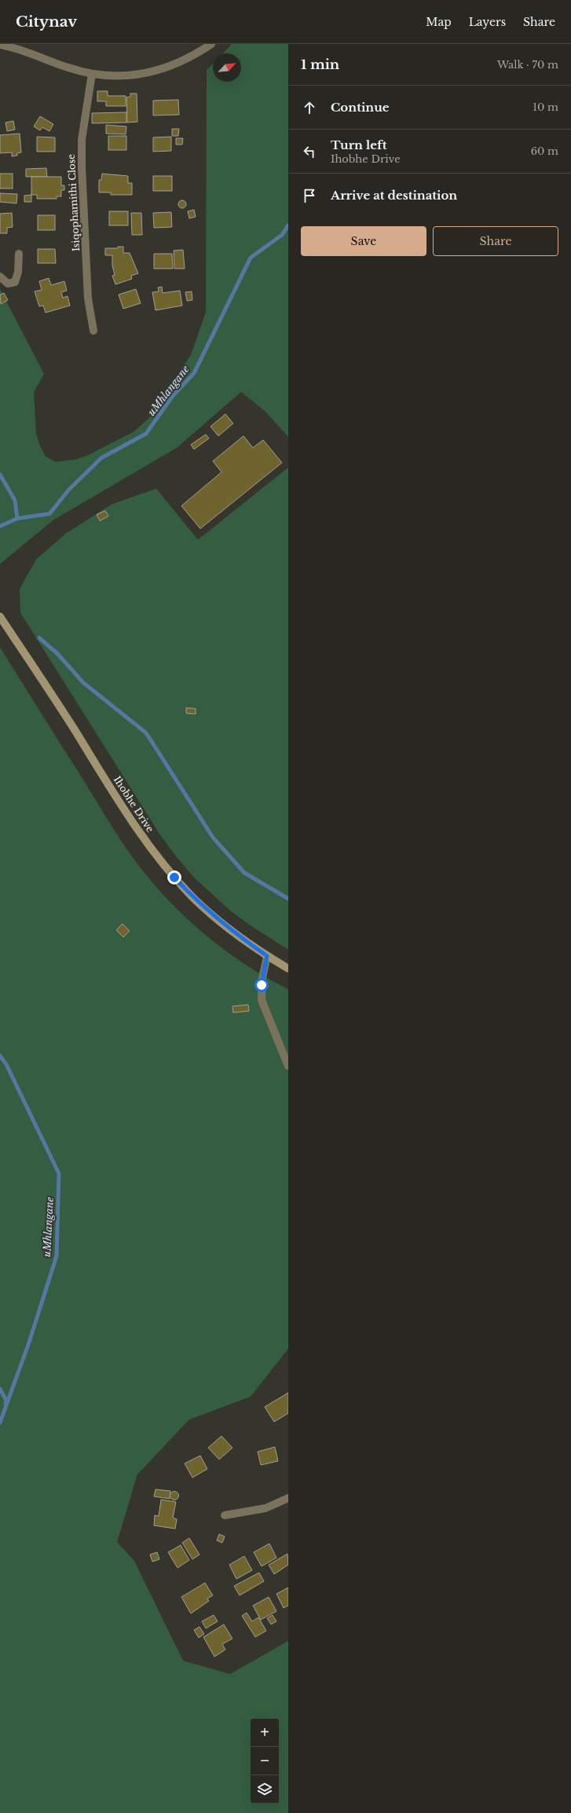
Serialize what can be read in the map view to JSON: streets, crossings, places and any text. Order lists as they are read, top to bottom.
{
  "streets": {
    "street": ["Isiqophamithi Close", "Ihobhe Drive"]
  },
  "water": ["uMhlangane"],
  "north": "top right",
  "page": {
    "header": "Citynav",
    "nav": ["Map", "Layers", "Share"],
    "heading": ["1 min", "Walk · 70 m"],
    "list": [
      ["Continue", "10 m"],
      ["Turn left", "Ihobhe Drive", "60 m"],
      "Arrive at destination"
    ],
    "buttons": ["Save", "Share"],
    "map_buttons": ["+", "−"]
  }
}
